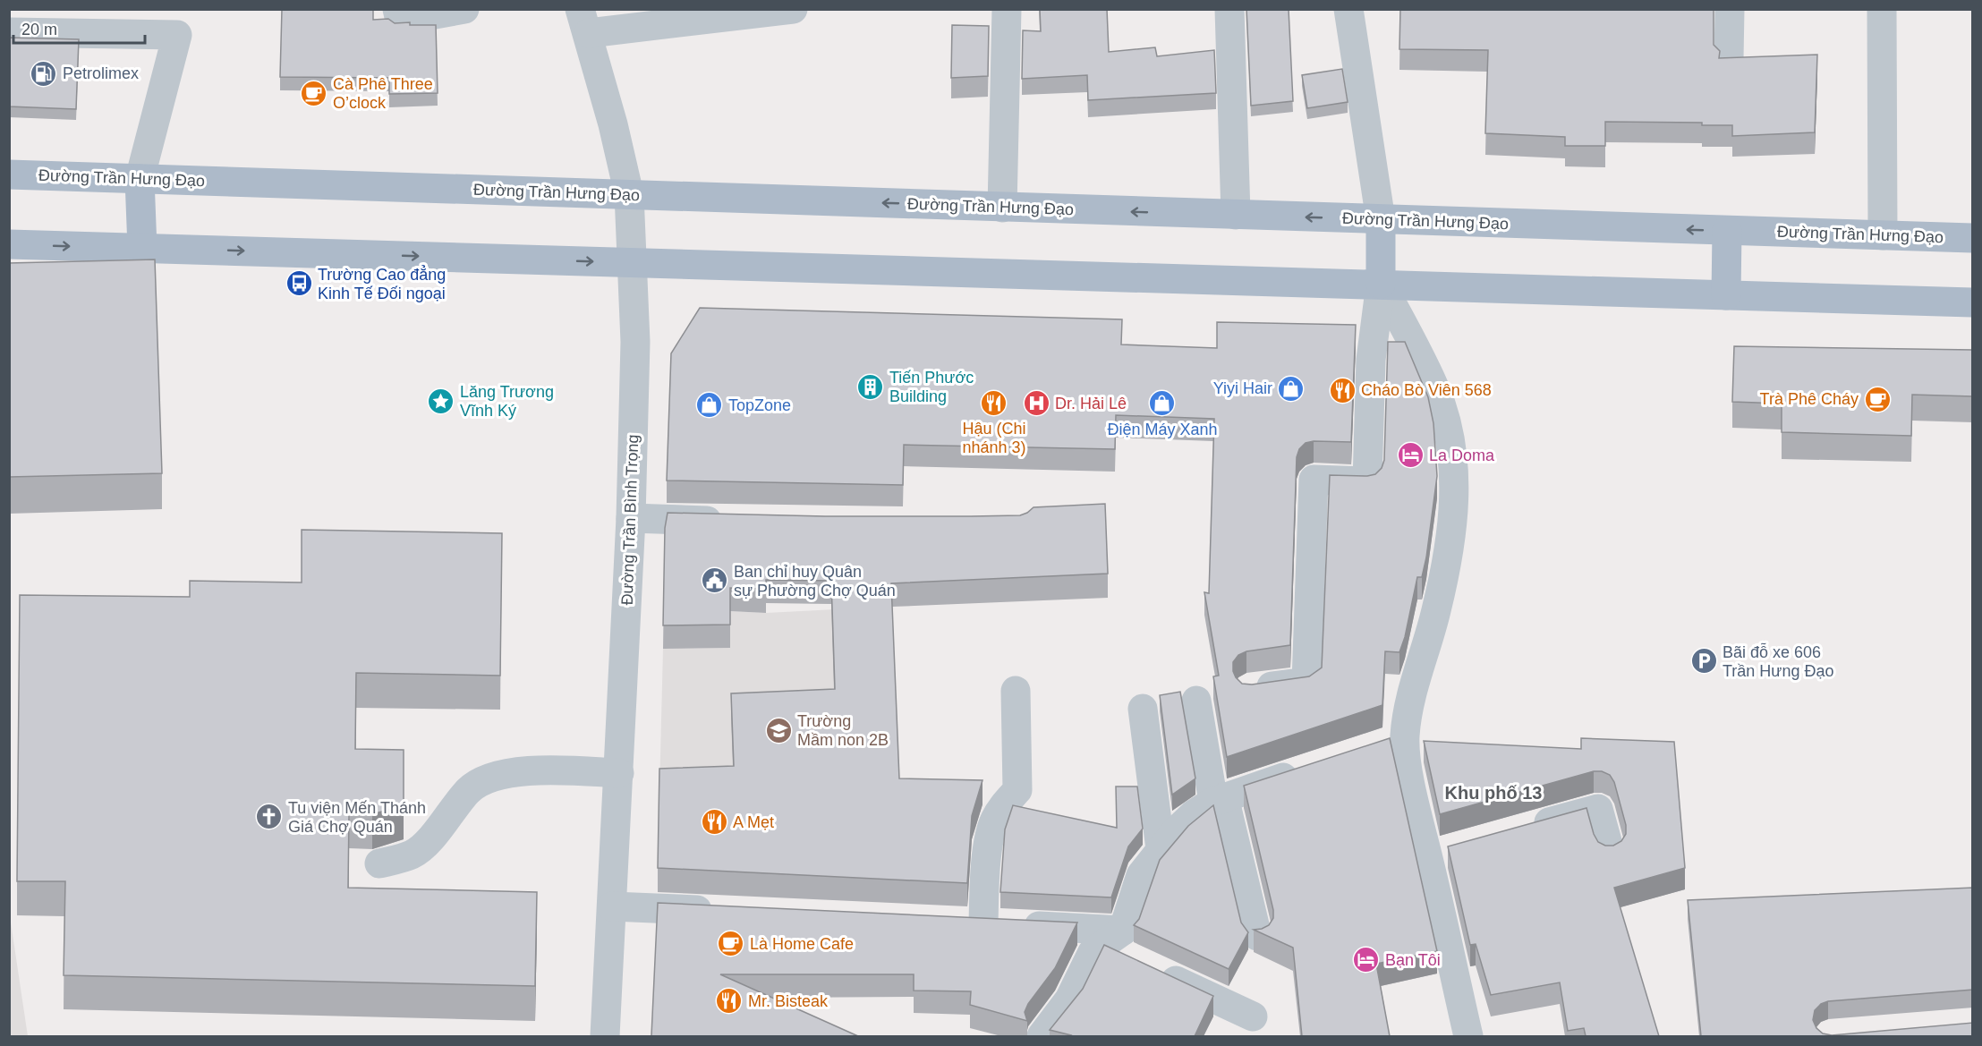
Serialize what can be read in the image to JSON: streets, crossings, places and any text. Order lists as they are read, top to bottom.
{
  "streets": {
    "main road": ["Đường Trần Hưng Đạo"],
    "street": ["Đường Trần Bình Trọng"]
  },
  "crossings": [
    ["Đường Trần Hưng Đạo", "Đường Trần Bình Trọng"]
  ],
  "districts": ["Khu phố 13"],
  "places": {
    "fuel station": ["Petrolimex"],
    "cafe": ["Cà Phê Three O’clock", "Trà Phê Cháy", "Là Home Cafe"],
    "bus stop": ["Trường Cao đẳng Kinh Tế Đối ngoại"],
    "building": ["Tiến Phước Building"],
    "shop": ["Yiyi Hair", "Điện Máy Xanh", "TopZone"],
    "restaurant": [
      "Cháo Bò Viên 568",
      "Hậu (Chi nhánh 3)",
      "A Mẹt",
      "Mr. Bisteak"
    ],
    "place": ["Lăng Trương Vĩnh Ký"],
    "hospital": ["Dr. Hải Lê"],
    "hotel": ["La Doma", "Bạn Tôi"],
    "public building": ["Ban chỉ huy Quân sự Phường Chợ Quán"],
    "parking": ["Bãi đỗ xe 606 Trần Hưng Đạo"],
    "school or university": ["Trường Mầm non 2B"],
    "church": ["Tu viện Mến Thánh Giá Chợ Quán"]
  },
  "scale_bar": "20 m"
}
